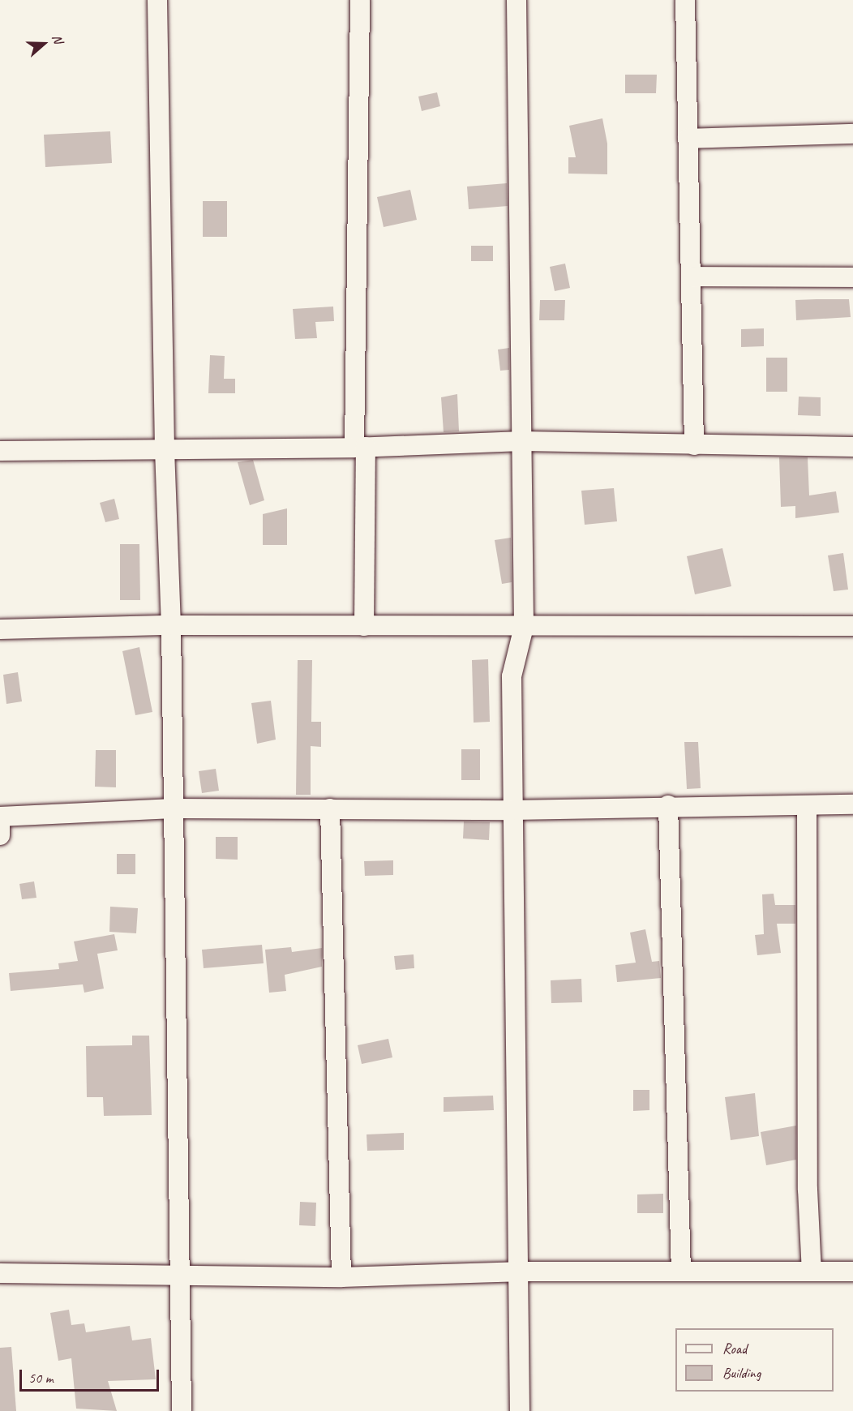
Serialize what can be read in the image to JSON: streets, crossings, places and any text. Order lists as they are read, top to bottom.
{
  "legend": ["Road", "Building"],
  "scale_bar": "50 m",
  "north": "right"
}
